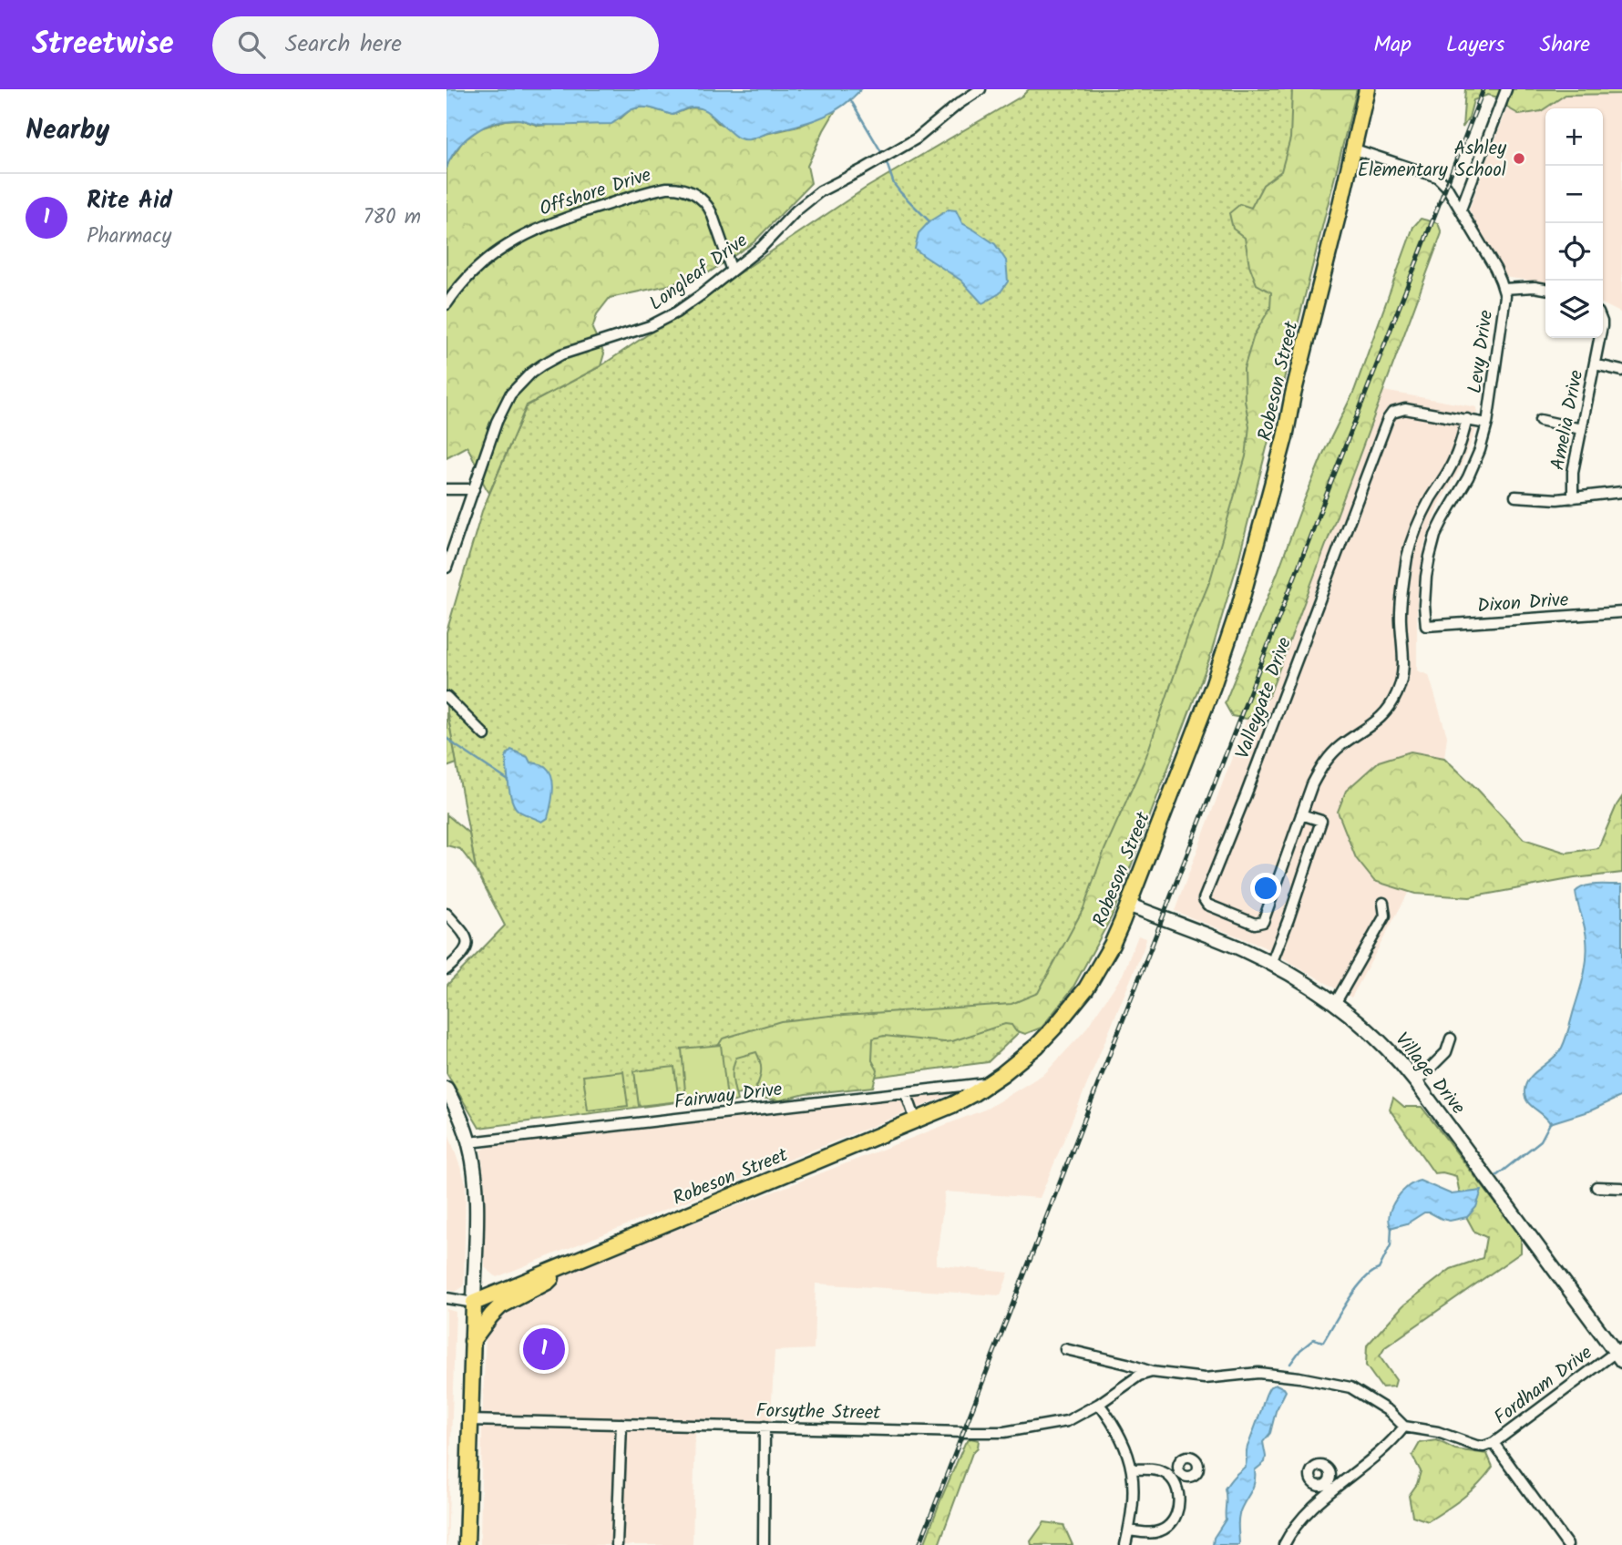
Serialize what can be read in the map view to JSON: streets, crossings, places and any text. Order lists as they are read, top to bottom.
{
  "streets": {
    "main road": ["Robeson Street", "Village Drive"],
    "street": [
      "Offshore Drive",
      "Longleaf Drive",
      "Levy Drive",
      "Amelia Drive",
      "Dixon Drive",
      "Valleygate Drive",
      "Fairway Drive",
      "Fordham Drive",
      "Forsythe Street"
    ]
  },
  "crossings": [
    ["Offshore Drive", "Longleaf Drive"],
    ["Levy Drive", "Robeson Street"],
    ["Levy Drive", "Dixon Drive"],
    ["Levy Drive", "Valleygate Drive"],
    ["Robeson Street", "Village Drive"],
    ["Robeson Street", "Fairway Drive"],
    ["Village Drive", "Fordham Drive"]
  ],
  "places": ["Ashley Elementary School"],
  "page": {
    "header": "Streetwise",
    "search": "Search here",
    "nav": ["Map", "Layers", "Share"],
    "heading": "Nearby",
    "map_buttons": ["+", "−"],
    "list": [
      {
        "mark": "1",
        "name": "Rite Aid",
        "note": "Pharmacy",
        "value": "780 m"
      }
    ],
    "pins": "1"
  }
}
